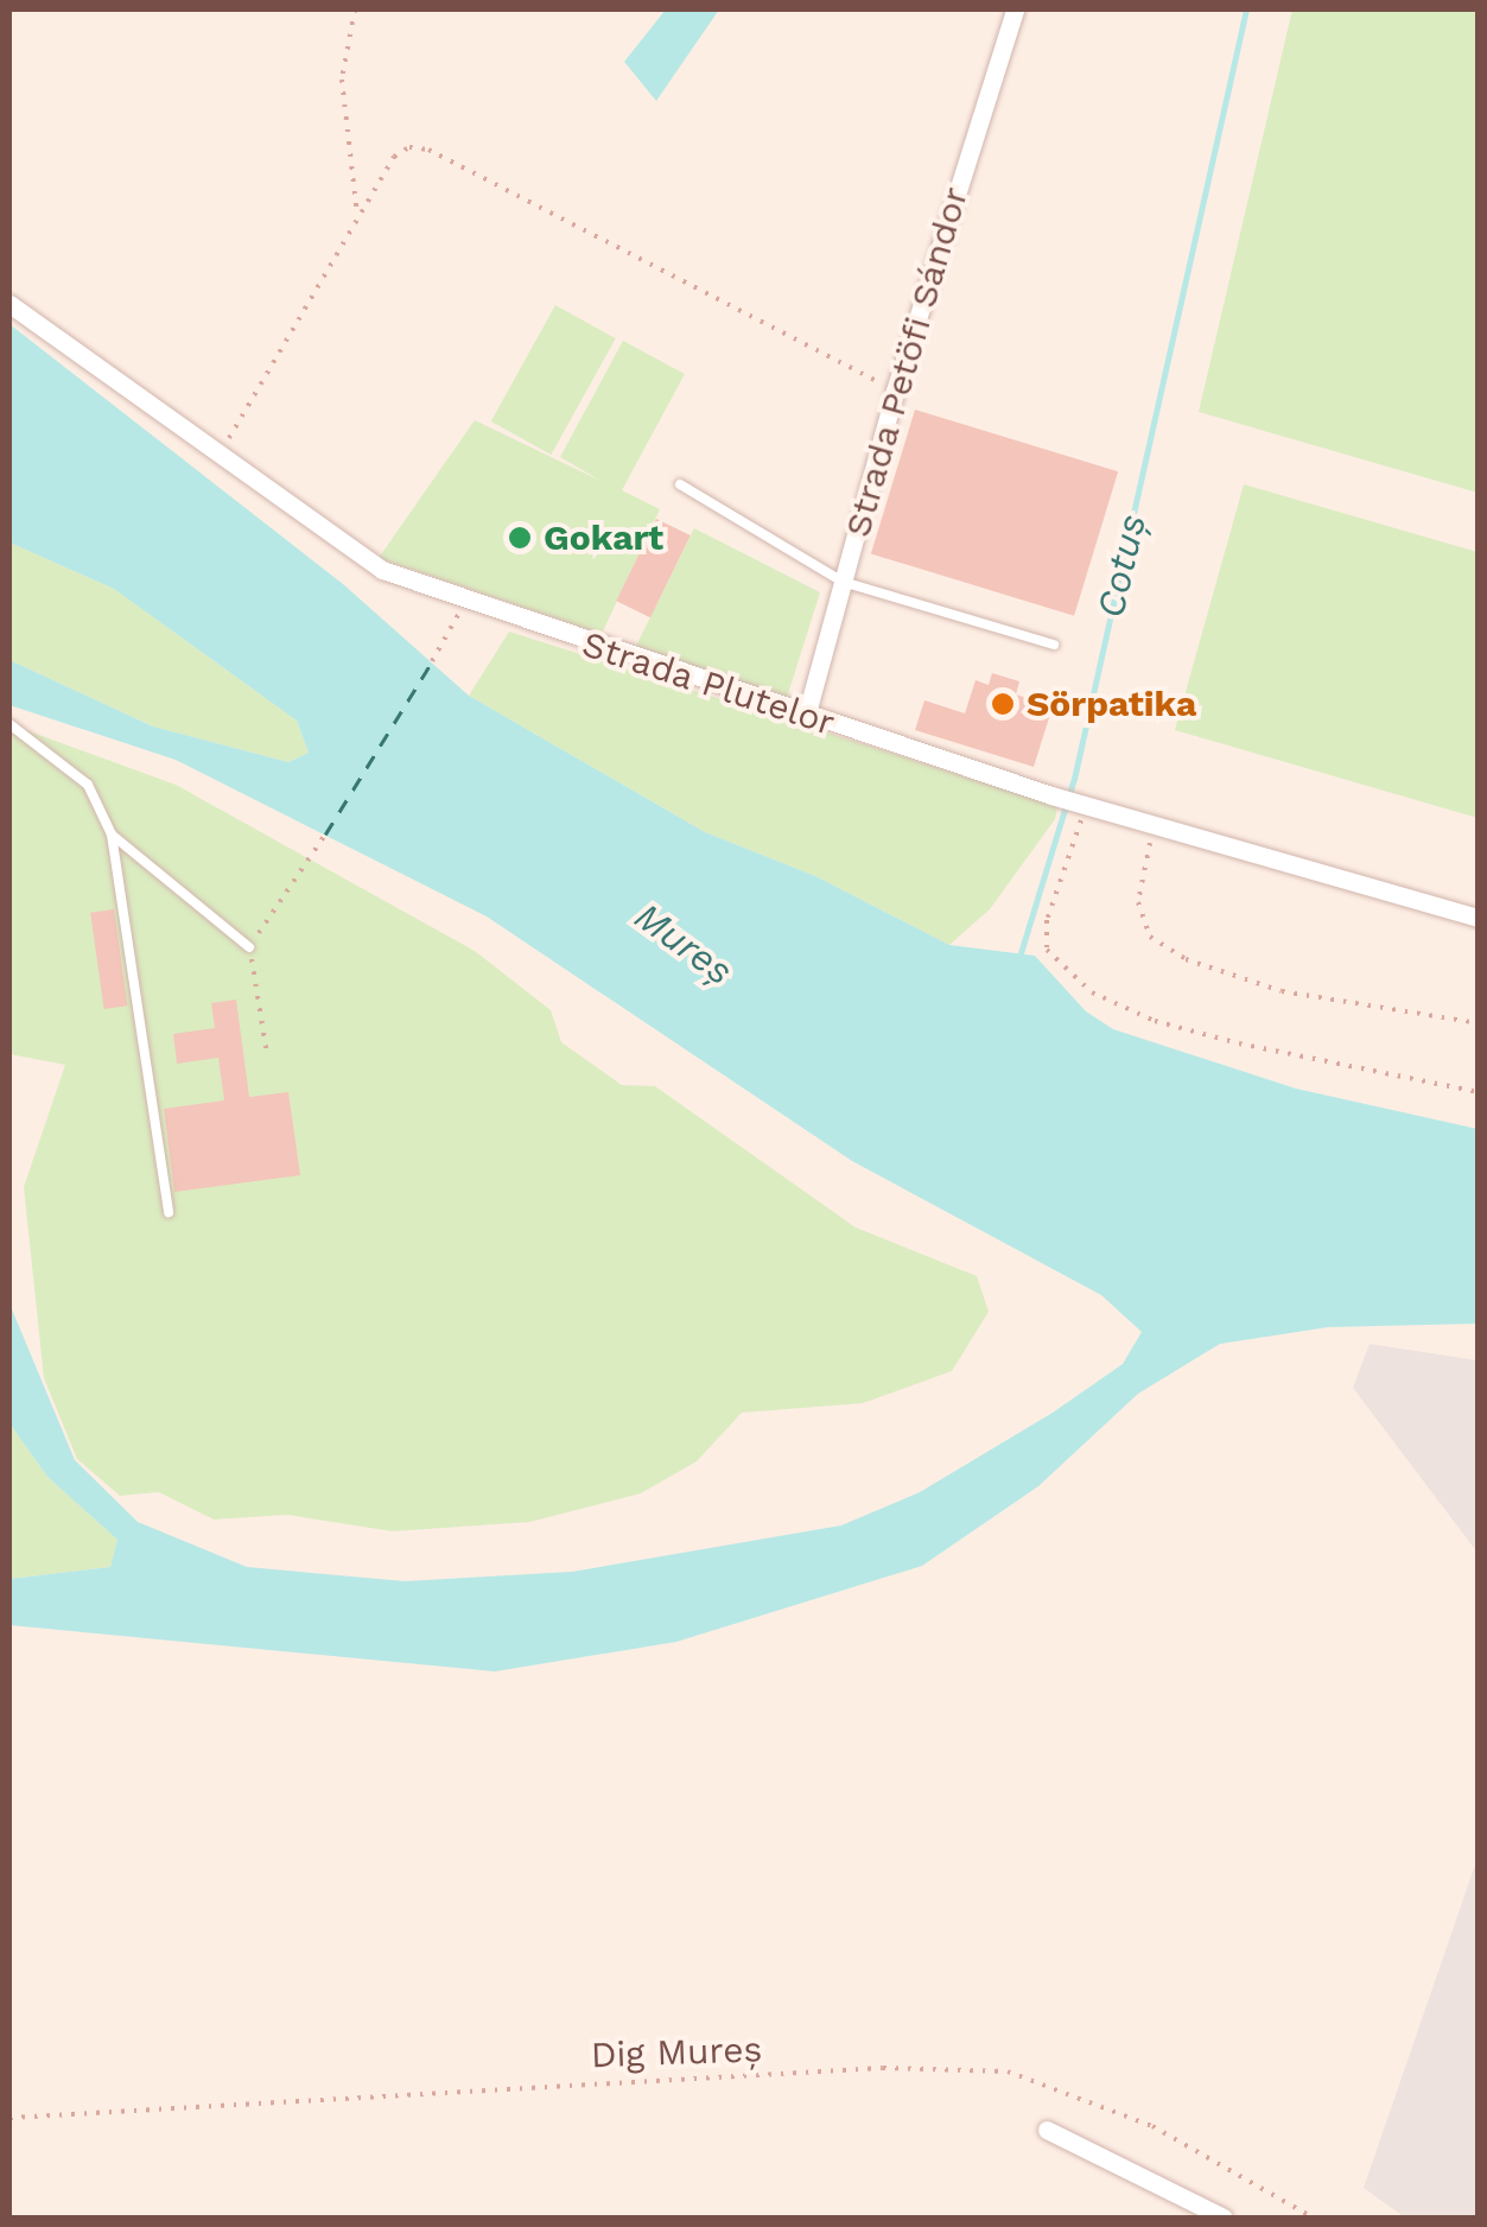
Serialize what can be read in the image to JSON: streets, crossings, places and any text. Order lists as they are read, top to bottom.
{
  "streets": {
    "street": ["Strada Petöfi Sándor", "Strada Plutelor"],
    "path": ["Dig Mureș"]
  },
  "crossings": [
    ["Strada Petöfi Sándor", "Strada Plutelor"]
  ],
  "water": ["Cotuș", "Mureș"],
  "places": ["Gokart", "Sörpatika"]
}
